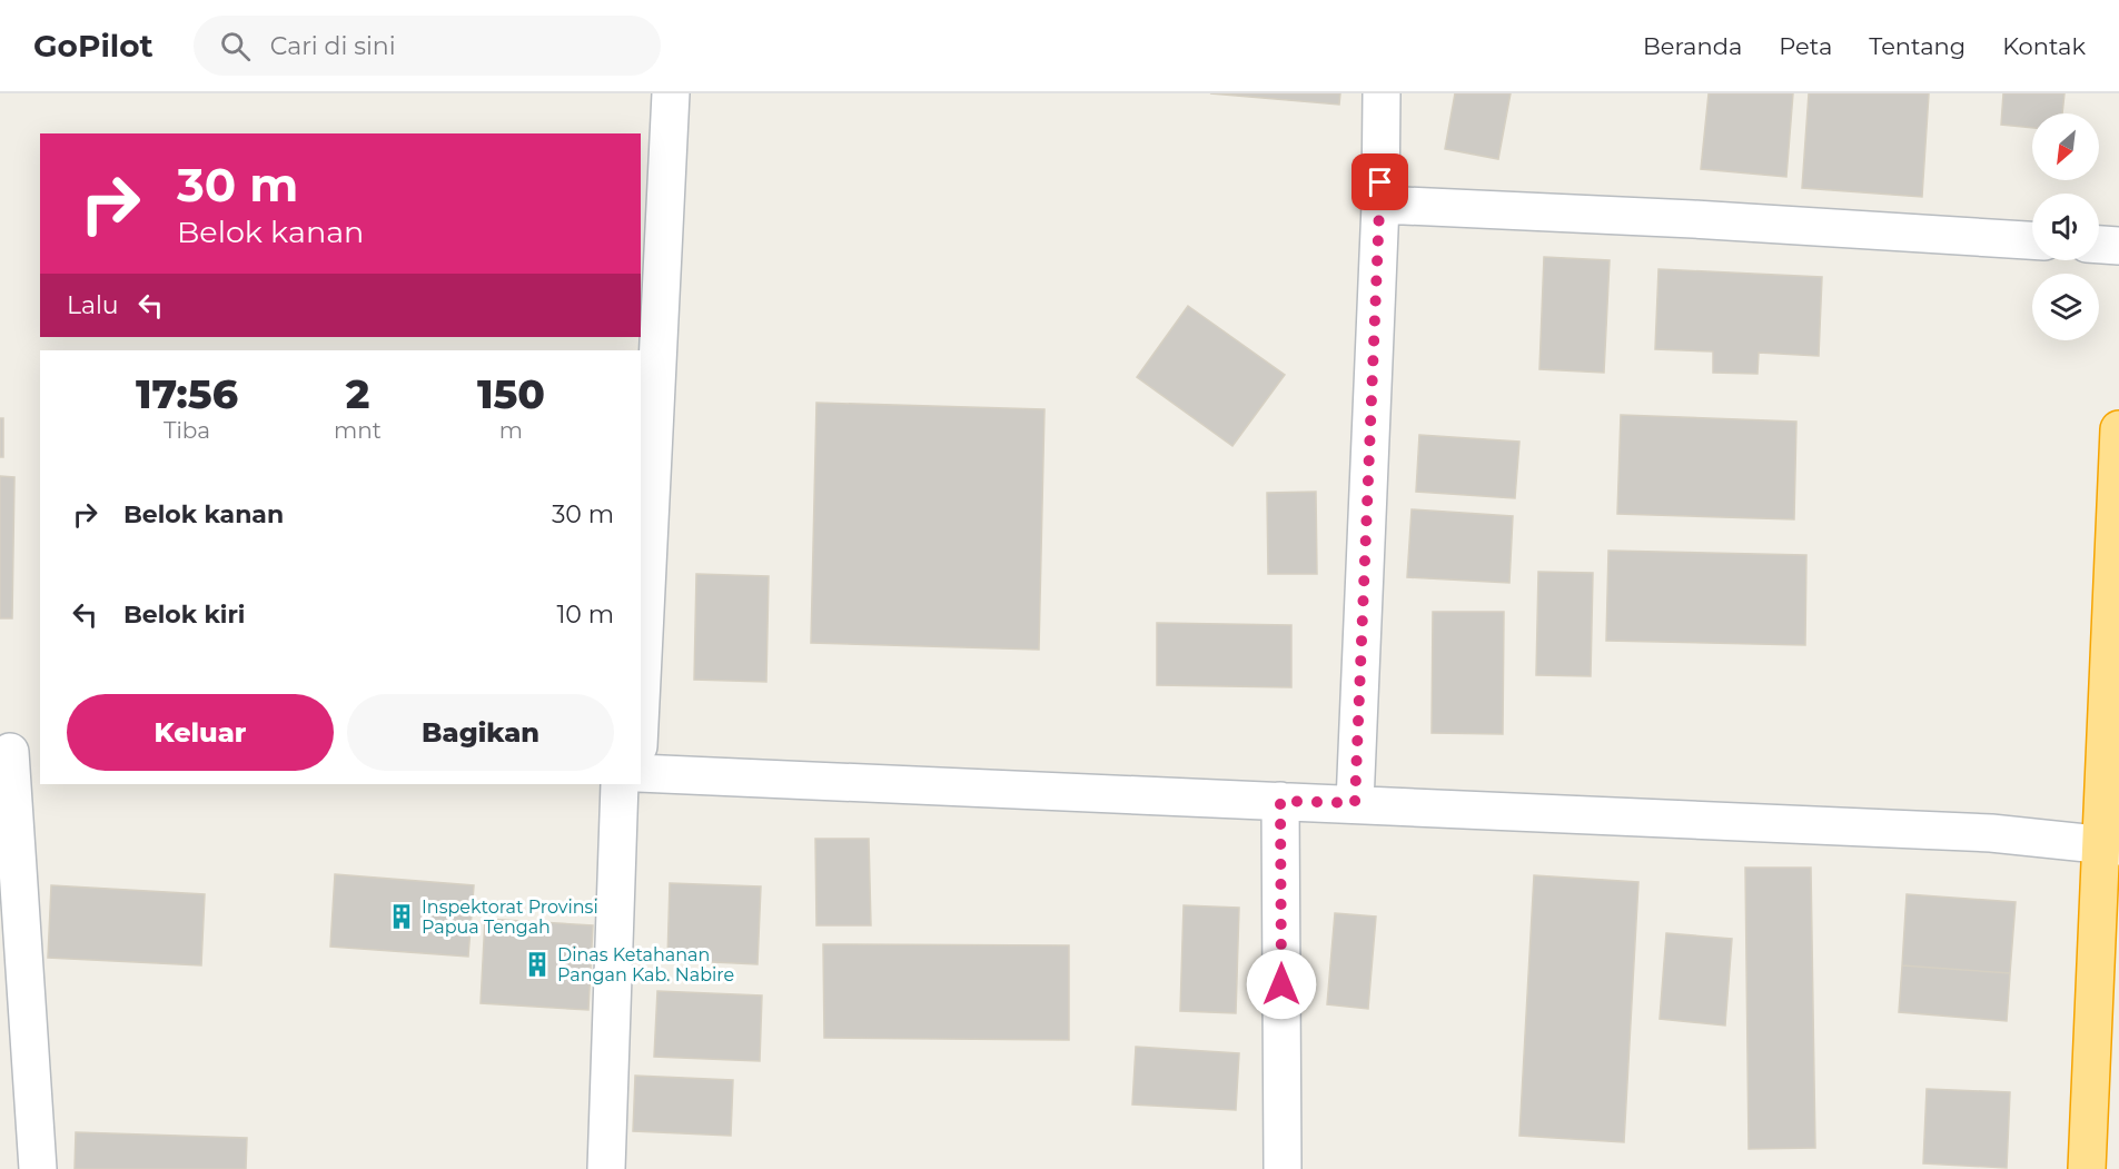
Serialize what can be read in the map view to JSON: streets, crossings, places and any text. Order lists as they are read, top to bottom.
{
  "places": {
    "building": ["Inspektorat Provinsi Papua Tengah", "Dinas Ketahanan Pangan Kab. Nabire"]
  },
  "north": "bottom left",
  "page": {
    "header": "GoPilot",
    "search": "Cari di sini",
    "nav": [
      "Beranda",
      "Peta",
      "Tentang",
      "Kontak"
    ],
    "turn": ["30 m", "Belok kanan"],
    "then": "Lalu",
    "eta": [
      "17:56",
      "Tiba",
      "2",
      "mnt",
      "150",
      "m"
    ],
    "list": [
      {
        "name": "Belok kanan",
        "value": "30 m"
      },
      {
        "name": "Belok kiri",
        "value": "10 m"
      }
    ],
    "buttons": ["Keluar", "Bagikan"]
  }
}
